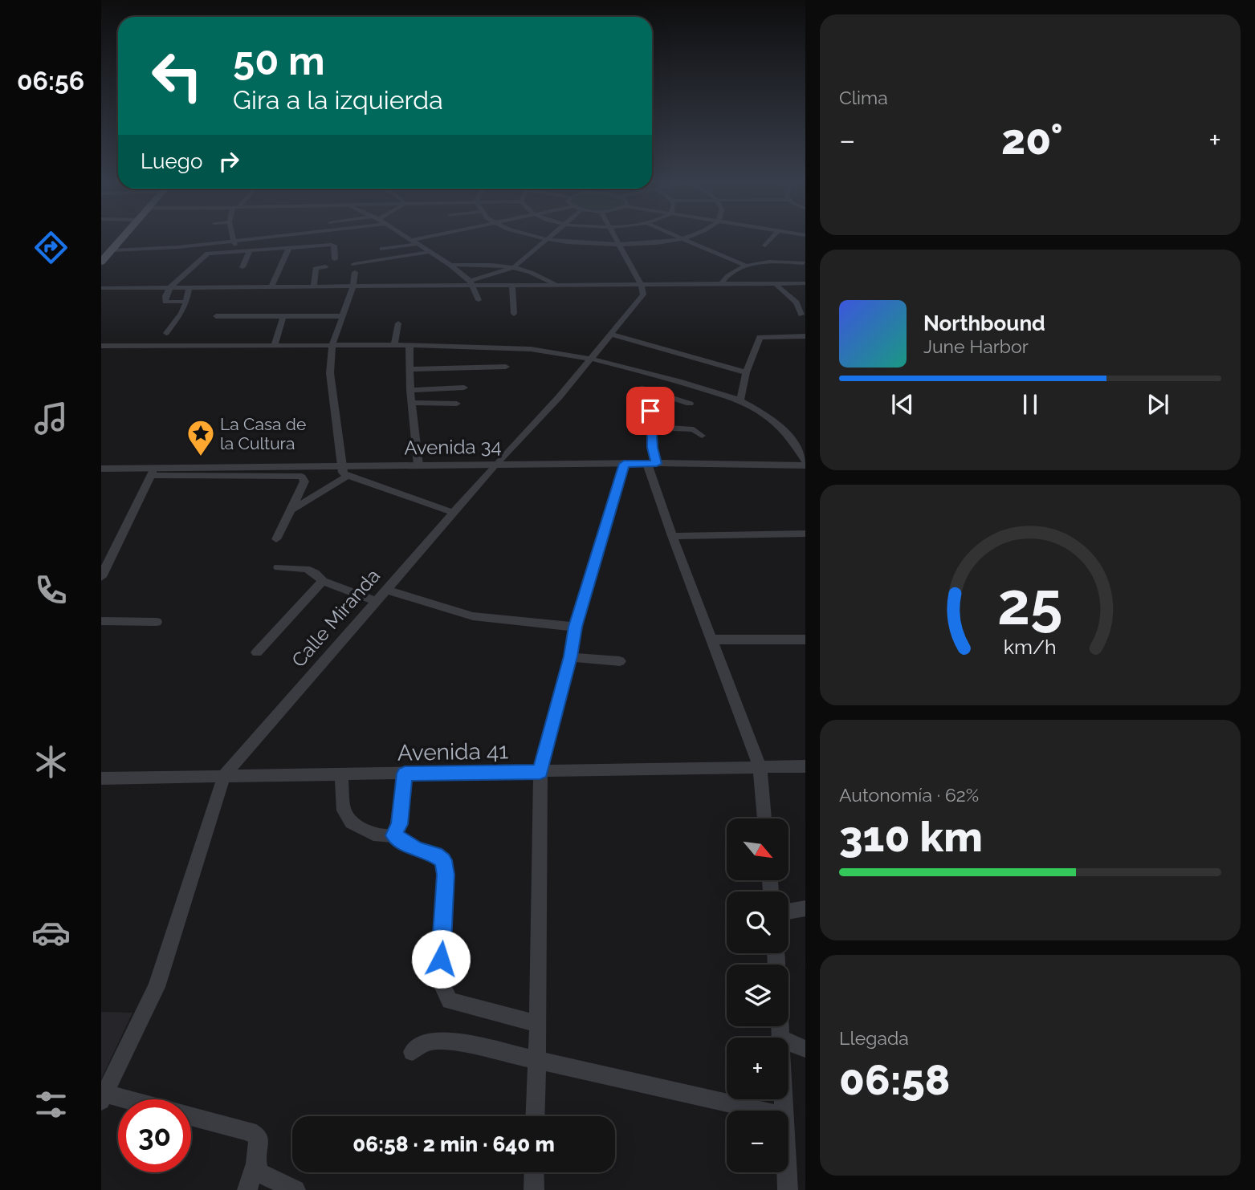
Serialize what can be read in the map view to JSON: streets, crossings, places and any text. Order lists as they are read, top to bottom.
{
  "streets": {
    "street": ["Avenida 34", "Calle Miranda", "Avenida 41"]
  },
  "crossings": [
    ["Avenida 34", "Calle Miranda"],
    ["Calle Miranda", "Avenida 41"]
  ],
  "places": {
    "place": ["La Casa de la Cultura"]
  },
  "north": "bottom right",
  "page": {
    "tabs": "06:56",
    "tile": [
      "Clima",
      ["Autonomía · 62%", "310 km"],
      ["Llegada", "06:58"]
    ],
    "turn": ["50 m", "Gira a la izquierda"],
    "heat": ["−", "20°", "+"],
    "then": "Luego",
    "song": ["Northbound", "June Harbor"],
    "map_buttons": ["+", "−"],
    "limit": "30",
    "trip": "06:58 · 2 min · 640 m",
    "gauge": ["25", "km/h"]
  }
}
